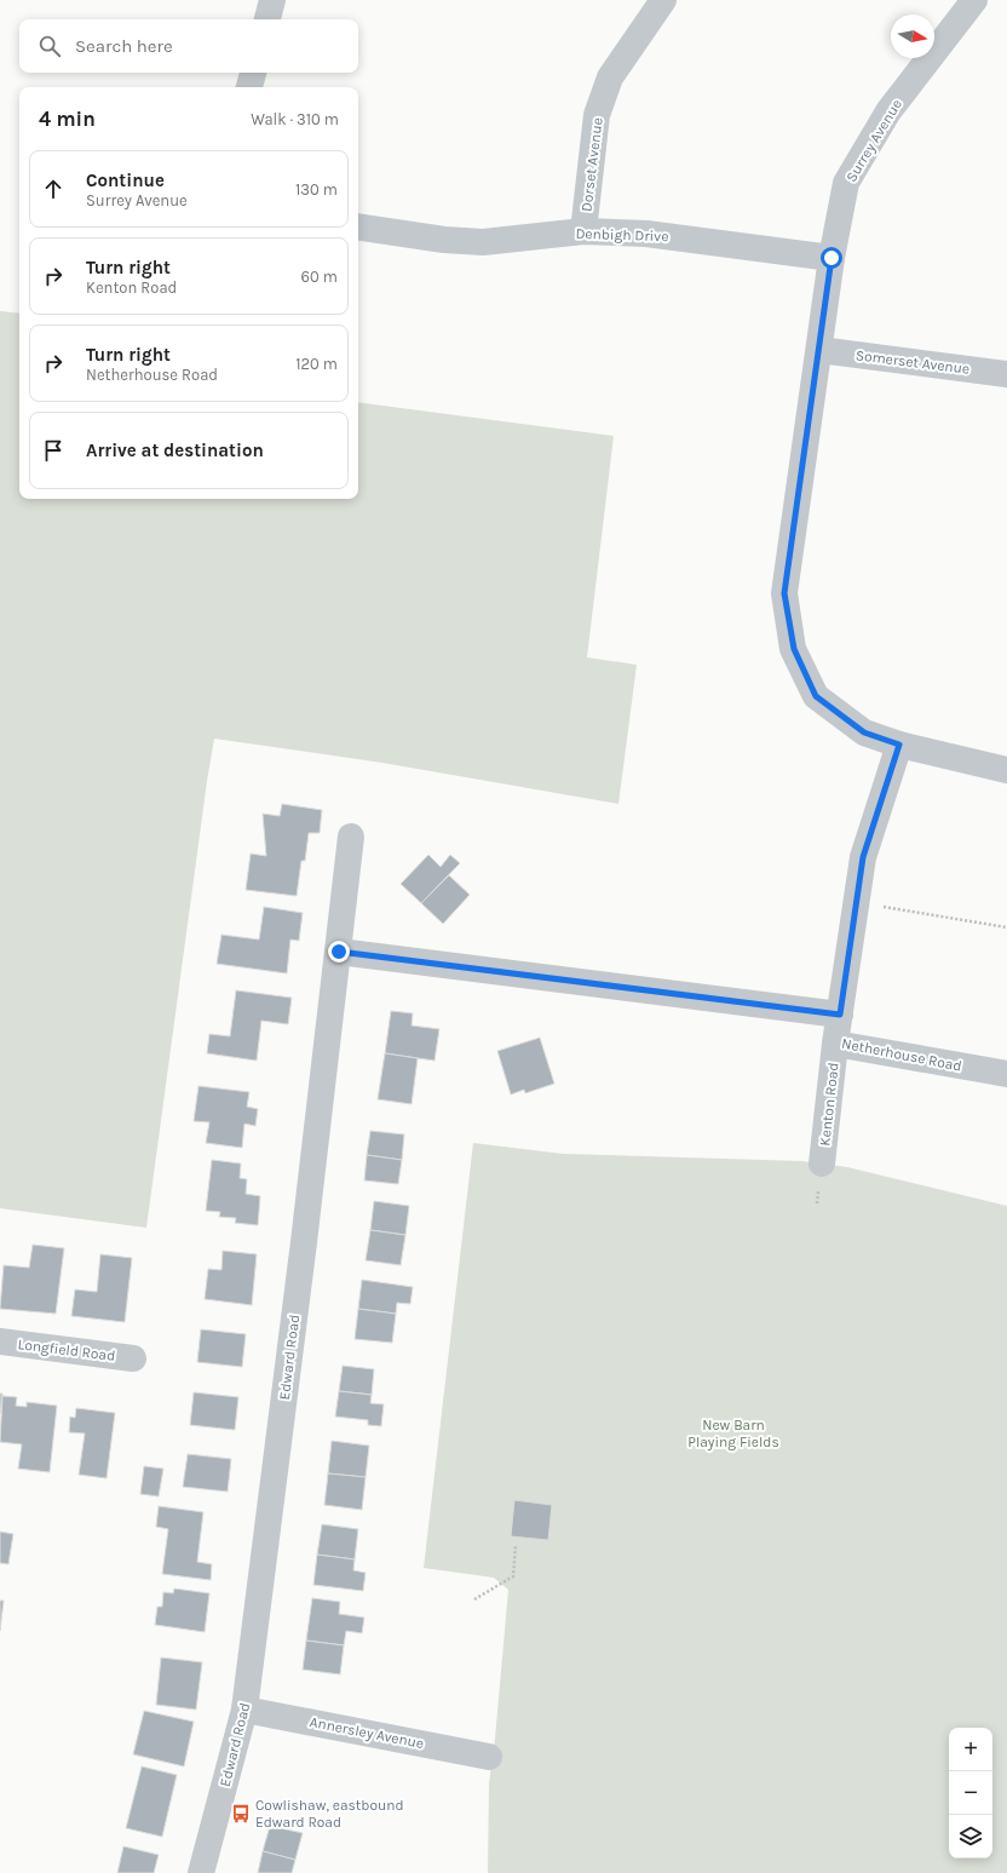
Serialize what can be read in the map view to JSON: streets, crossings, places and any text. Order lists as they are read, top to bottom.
{
  "streets": {
    "street": [
      "Surrey Avenue",
      "Dorset Avenue",
      "Denbigh Drive",
      "Somerset Avenue",
      "Netherhouse Road",
      "Kenton Road",
      "Longfield Road",
      "Edward Road",
      "Annersley Avenue"
    ]
  },
  "crossings": [
    ["Surrey Avenue", "Denbigh Drive"],
    ["Surrey Avenue", "Somerset Avenue"],
    ["Dorset Avenue", "Denbigh Drive"],
    ["Netherhouse Road", "Kenton Road"],
    ["Netherhouse Road", "Edward Road"],
    ["Edward Road", "Annersley Avenue"]
  ],
  "parks": ["New Barn Playing Fields"],
  "places": {
    "bus stop": ["Cowlishaw, eastbound Edward Road"]
  },
  "north": "right",
  "page": {
    "search": "Search here",
    "heading": ["4 min", "Walk · 310 m"],
    "list": [
      ["Continue", "Surrey Avenue", "130 m"],
      ["Turn right", "Kenton Road", "60 m"],
      ["Turn right", "Netherhouse Road", "120 m"],
      "Arrive at destination"
    ],
    "map_buttons": ["+", "−"]
  }
}
